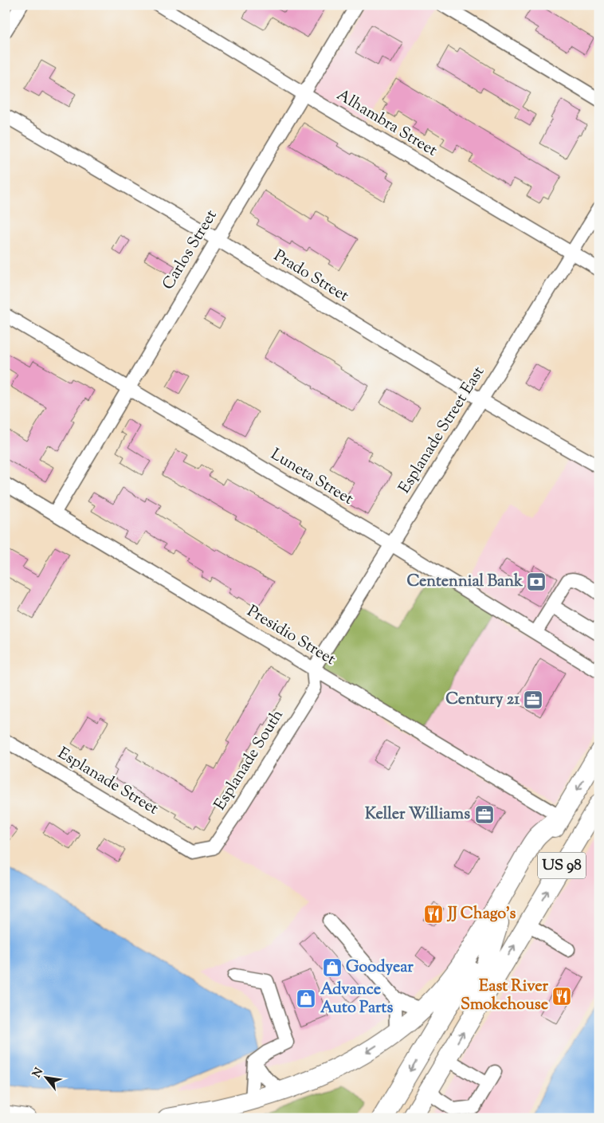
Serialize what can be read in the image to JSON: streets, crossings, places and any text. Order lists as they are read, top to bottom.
{
  "streets": {
    "highway": ["US 98"],
    "street": [
      "Alhambra Street",
      "Carlos Street",
      "Prado Street",
      "Esplanade Street East",
      "Luneta Street",
      "Presidio Street",
      "Esplanade South",
      "Esplanade Street"
    ]
  },
  "crossings": [
    ["Alhambra Street", "Carlos Street"],
    ["Alhambra Street", "Esplanade Street East"],
    ["Carlos Street", "Prado Street"],
    ["Carlos Street", "Luneta Street"],
    ["Carlos Street", "Presidio Street"],
    ["Prado Street", "Esplanade Street East"],
    ["Esplanade Street East", "Luneta Street"],
    ["Esplanade Street East", "Presidio Street"],
    ["Esplanade Street East", "Esplanade South"],
    ["Presidio Street", "Esplanade South"],
    ["Presidio Street", "US 98"],
    ["Esplanade South", "Esplanade Street"]
  ],
  "places": {
    "bank": ["Centennial Bank"],
    "office": ["Century 21", "Keller Williams"],
    "restaurant": ["JJ Chago's", "East River Smokehouse"],
    "shop": ["Goodyear", "Advance Auto Parts"]
  },
  "north": "top left"
}
